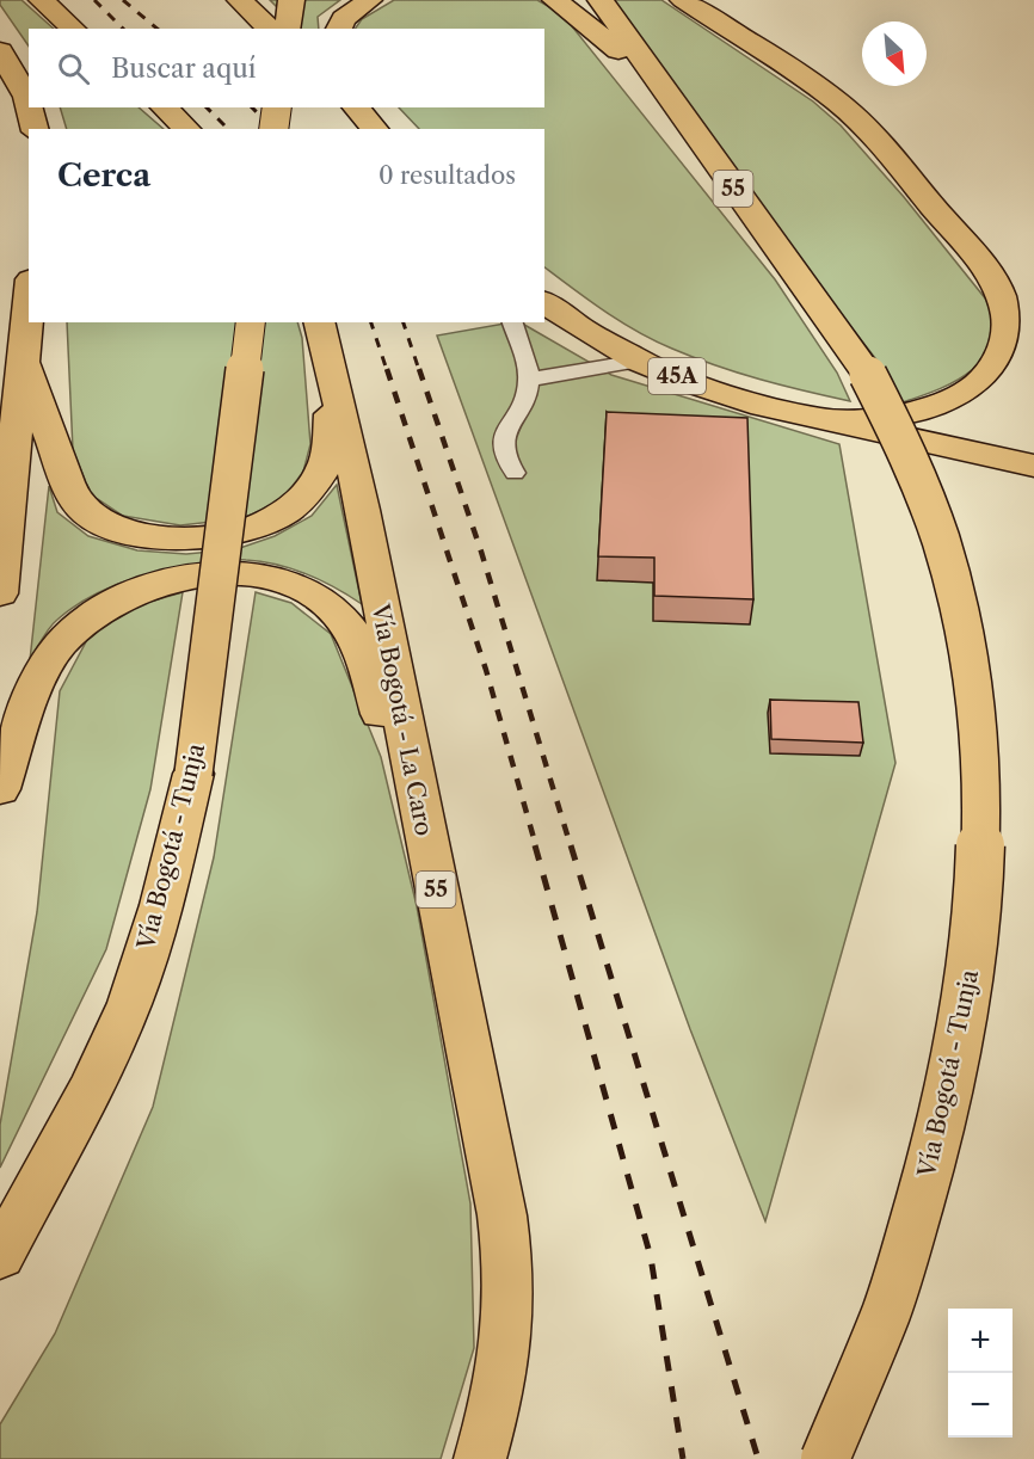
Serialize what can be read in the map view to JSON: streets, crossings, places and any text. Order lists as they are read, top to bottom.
{
  "streets": {
    "main road": [
      "55",
      "45A",
      "Vía Bogotá - La Caro",
      "Vía Bogotá - Tunja"
    ]
  },
  "north": "bottom right",
  "page": {
    "search": "Buscar aquí",
    "heading": ["Cerca", "0 resultados"],
    "map_buttons": ["+", "−"]
  }
}
